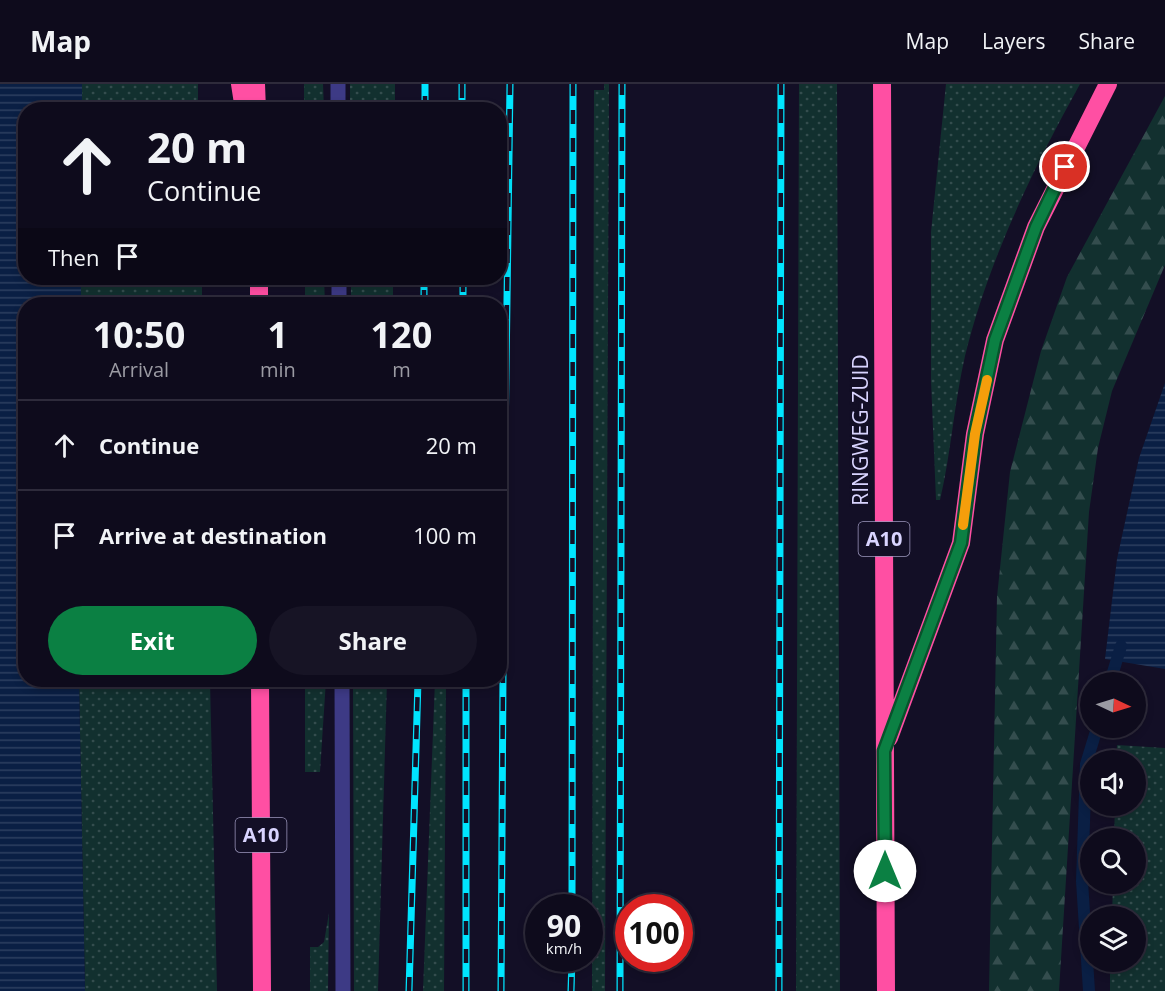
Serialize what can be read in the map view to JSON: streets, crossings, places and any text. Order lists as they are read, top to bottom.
{
  "streets": {
    "highway": ["RINGWEG-ZUID", "A10"]
  },
  "crossings": [
    ["RINGWEG-ZUID", "A10"]
  ],
  "north": "right",
  "page": {
    "header": "Map",
    "nav": ["Map", "Layers", "Share"],
    "turn": ["20 m", "Continue"],
    "then": "Then",
    "eta": [
      "10:50",
      "Arrival",
      "1",
      "min",
      "120",
      "m"
    ],
    "list": [
      {
        "name": "Continue",
        "value": "20 m"
      },
      {
        "name": "Arrive at destination",
        "value": "100 m"
      }
    ],
    "buttons": ["Exit", "Share"],
    "speed": "90 km/h",
    "limit": "100"
  }
}
